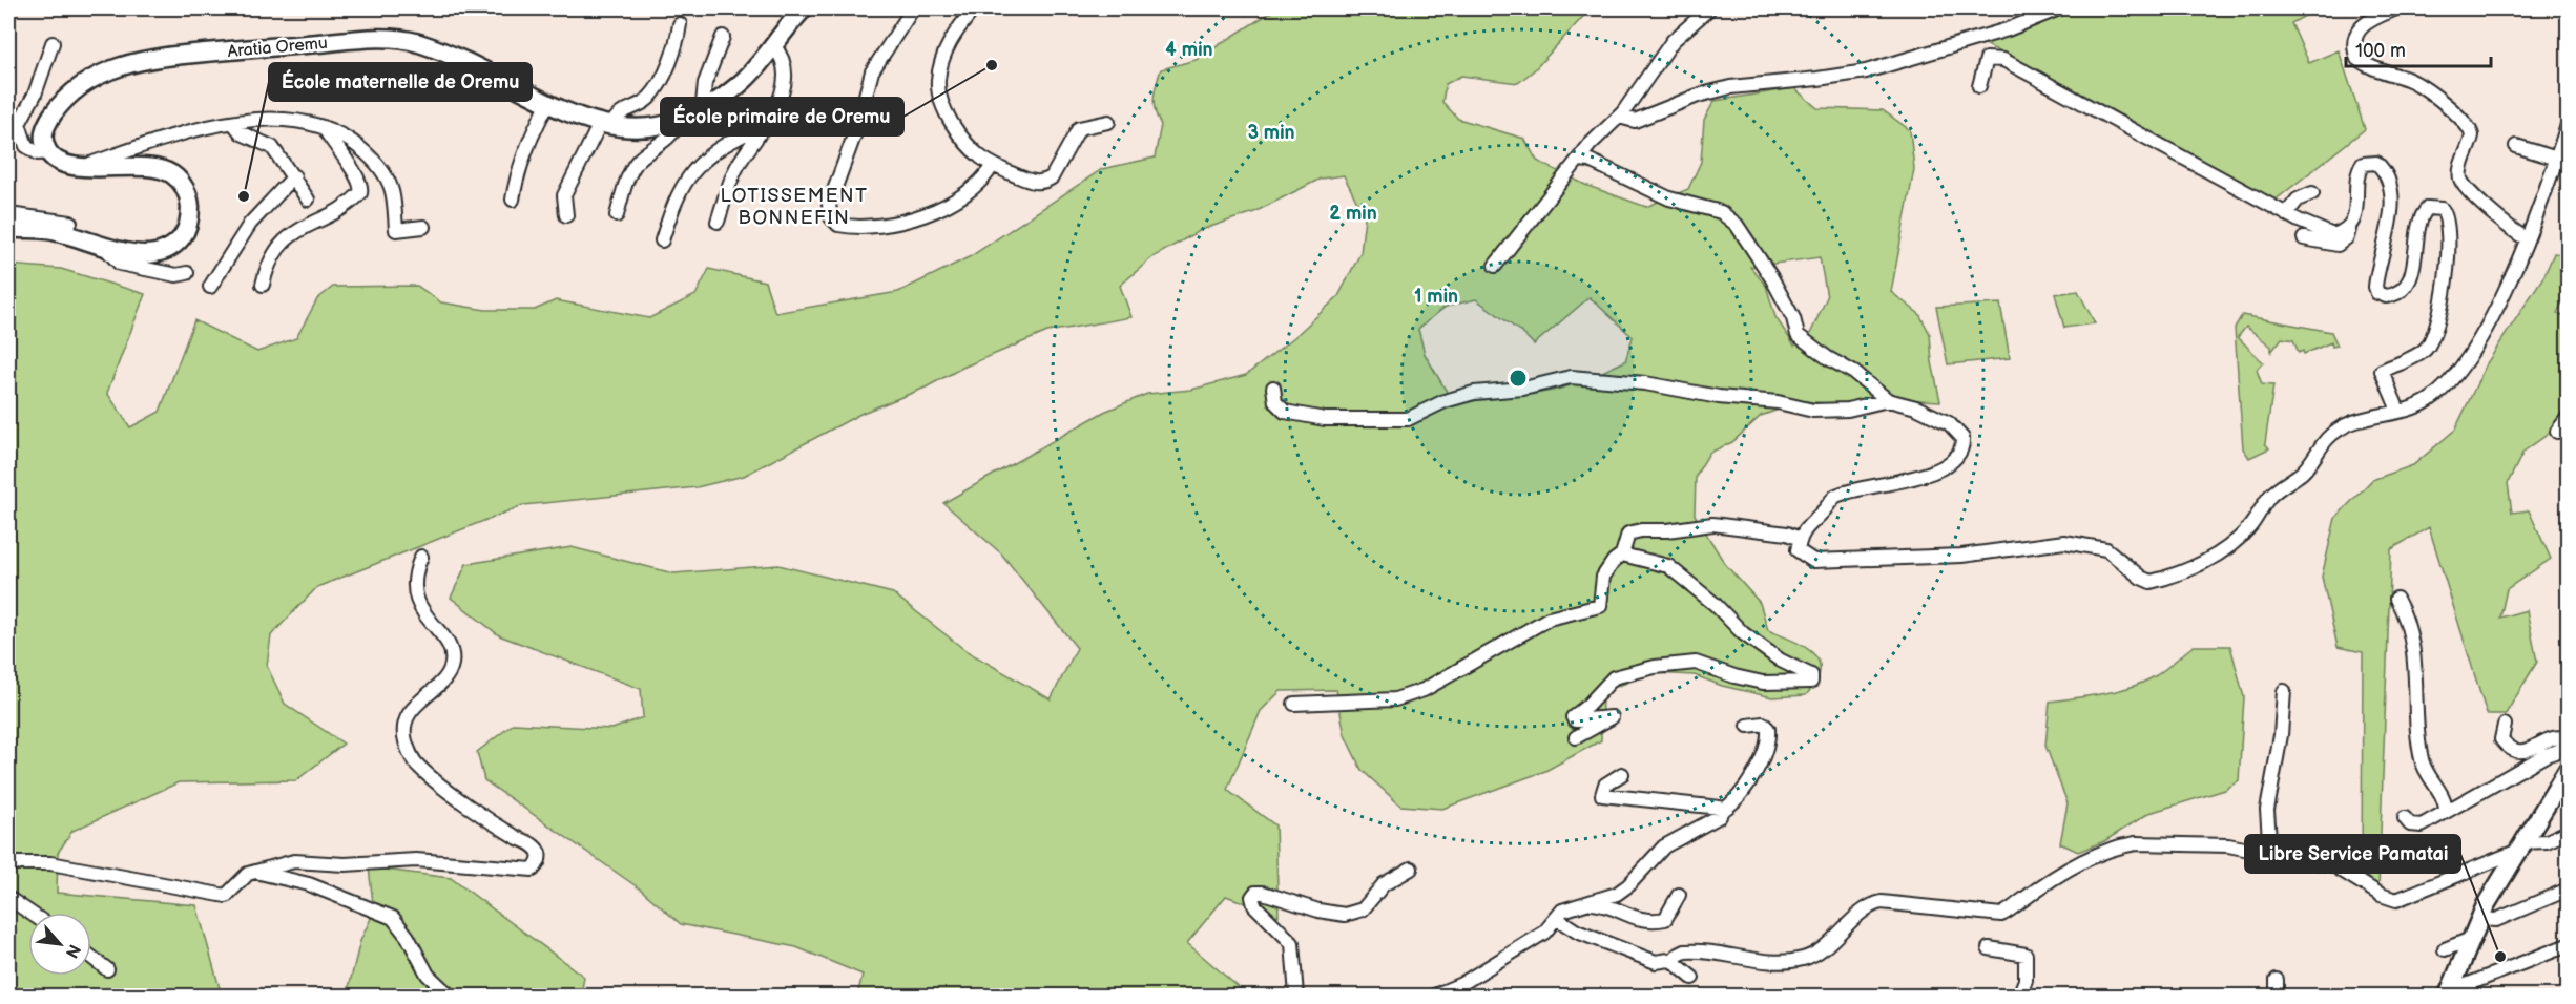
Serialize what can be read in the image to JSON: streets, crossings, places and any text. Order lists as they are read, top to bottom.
{
  "streets": {
    "main road": ["Aratia Oremu"]
  },
  "districts": ["LOTISSEMENT BONNEFIN"],
  "places": ["École primaire de Oremu", "École maternelle de Oremu", "Libre Service Pamatai"],
  "scale_bar": "100 m",
  "north": "bottom right",
  "rings": [
    "4 min",
    "3 min",
    "2 min",
    "1 min"
  ]
}
